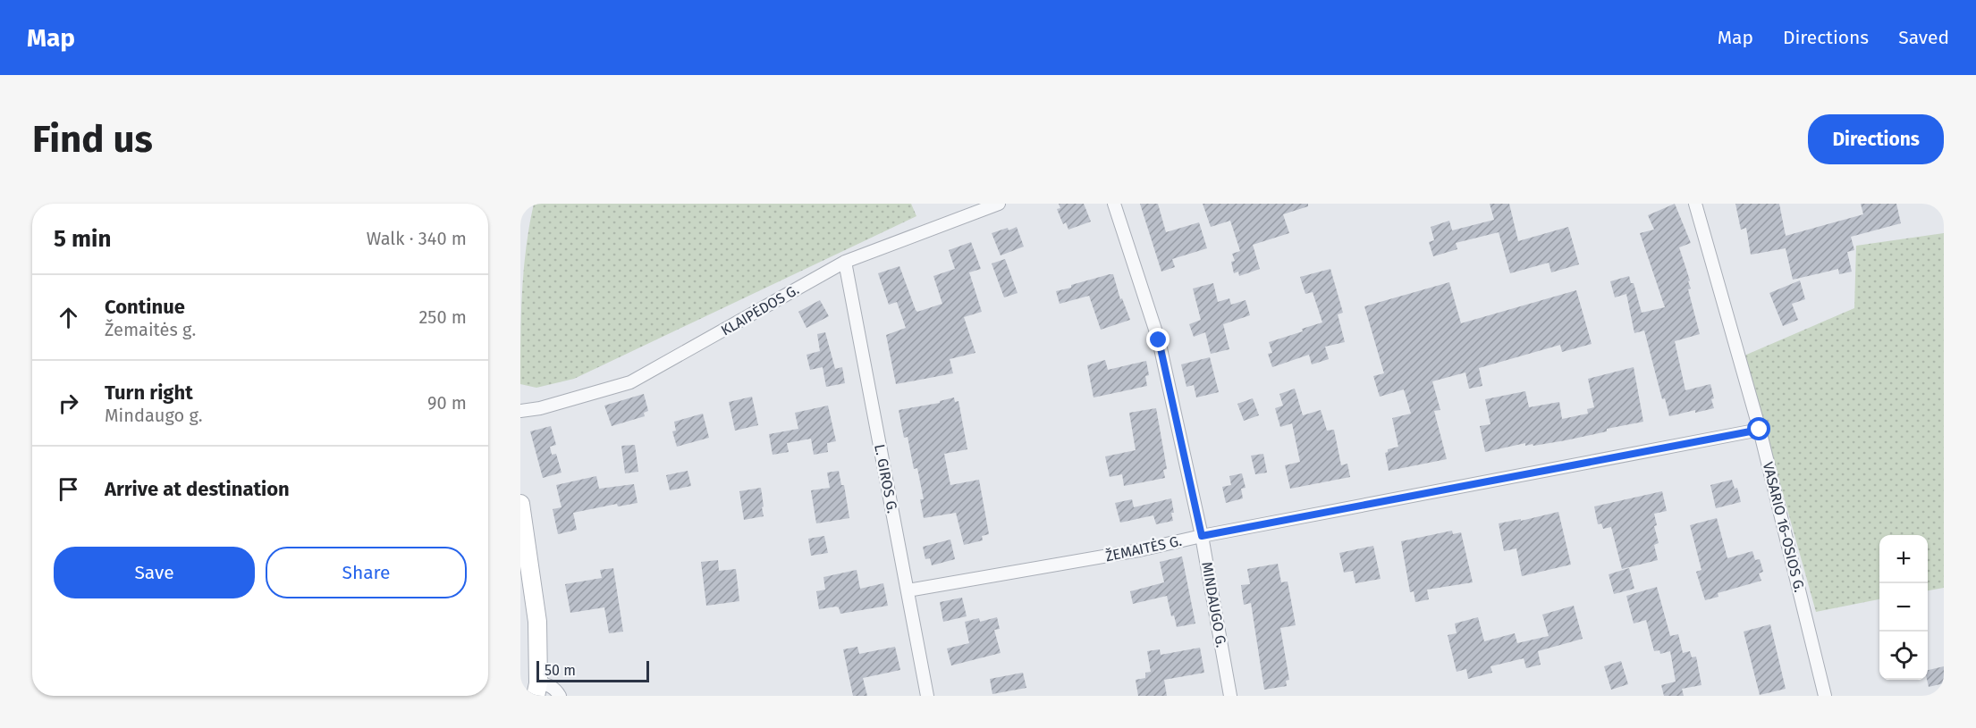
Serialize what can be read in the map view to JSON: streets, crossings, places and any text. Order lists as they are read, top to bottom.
{
  "streets": {
    "street": [
      "KLAIPĖDOS G.",
      "L. GIROS G.",
      "VASARIO 16-OSIOS G.",
      "ŽEMAITĖS G.",
      "MINDAUGO G."
    ]
  },
  "crossings": [
    ["KLAIPĖDOS G.", "L. GIROS G."],
    ["L. GIROS G.", "ŽEMAITĖS G."],
    ["VASARIO 16-OSIOS G.", "ŽEMAITĖS G."],
    ["ŽEMAITĖS G.", "MINDAUGO G."]
  ],
  "scale_bar": "50 m",
  "page": {
    "header": "Map",
    "nav": ["Map", "Directions", "Saved"],
    "buttons": [
      "Directions",
      ["Save", "Share"]
    ],
    "title": "Find us",
    "heading": ["5 min", "Walk · 340 m"],
    "list": [
      ["Continue", "Žemaitės g.", "250 m"],
      ["Turn right", "Mindaugo g.", "90 m"],
      "Arrive at destination"
    ],
    "map_buttons": ["+", "−"],
    "scale": "50 m"
  }
}
